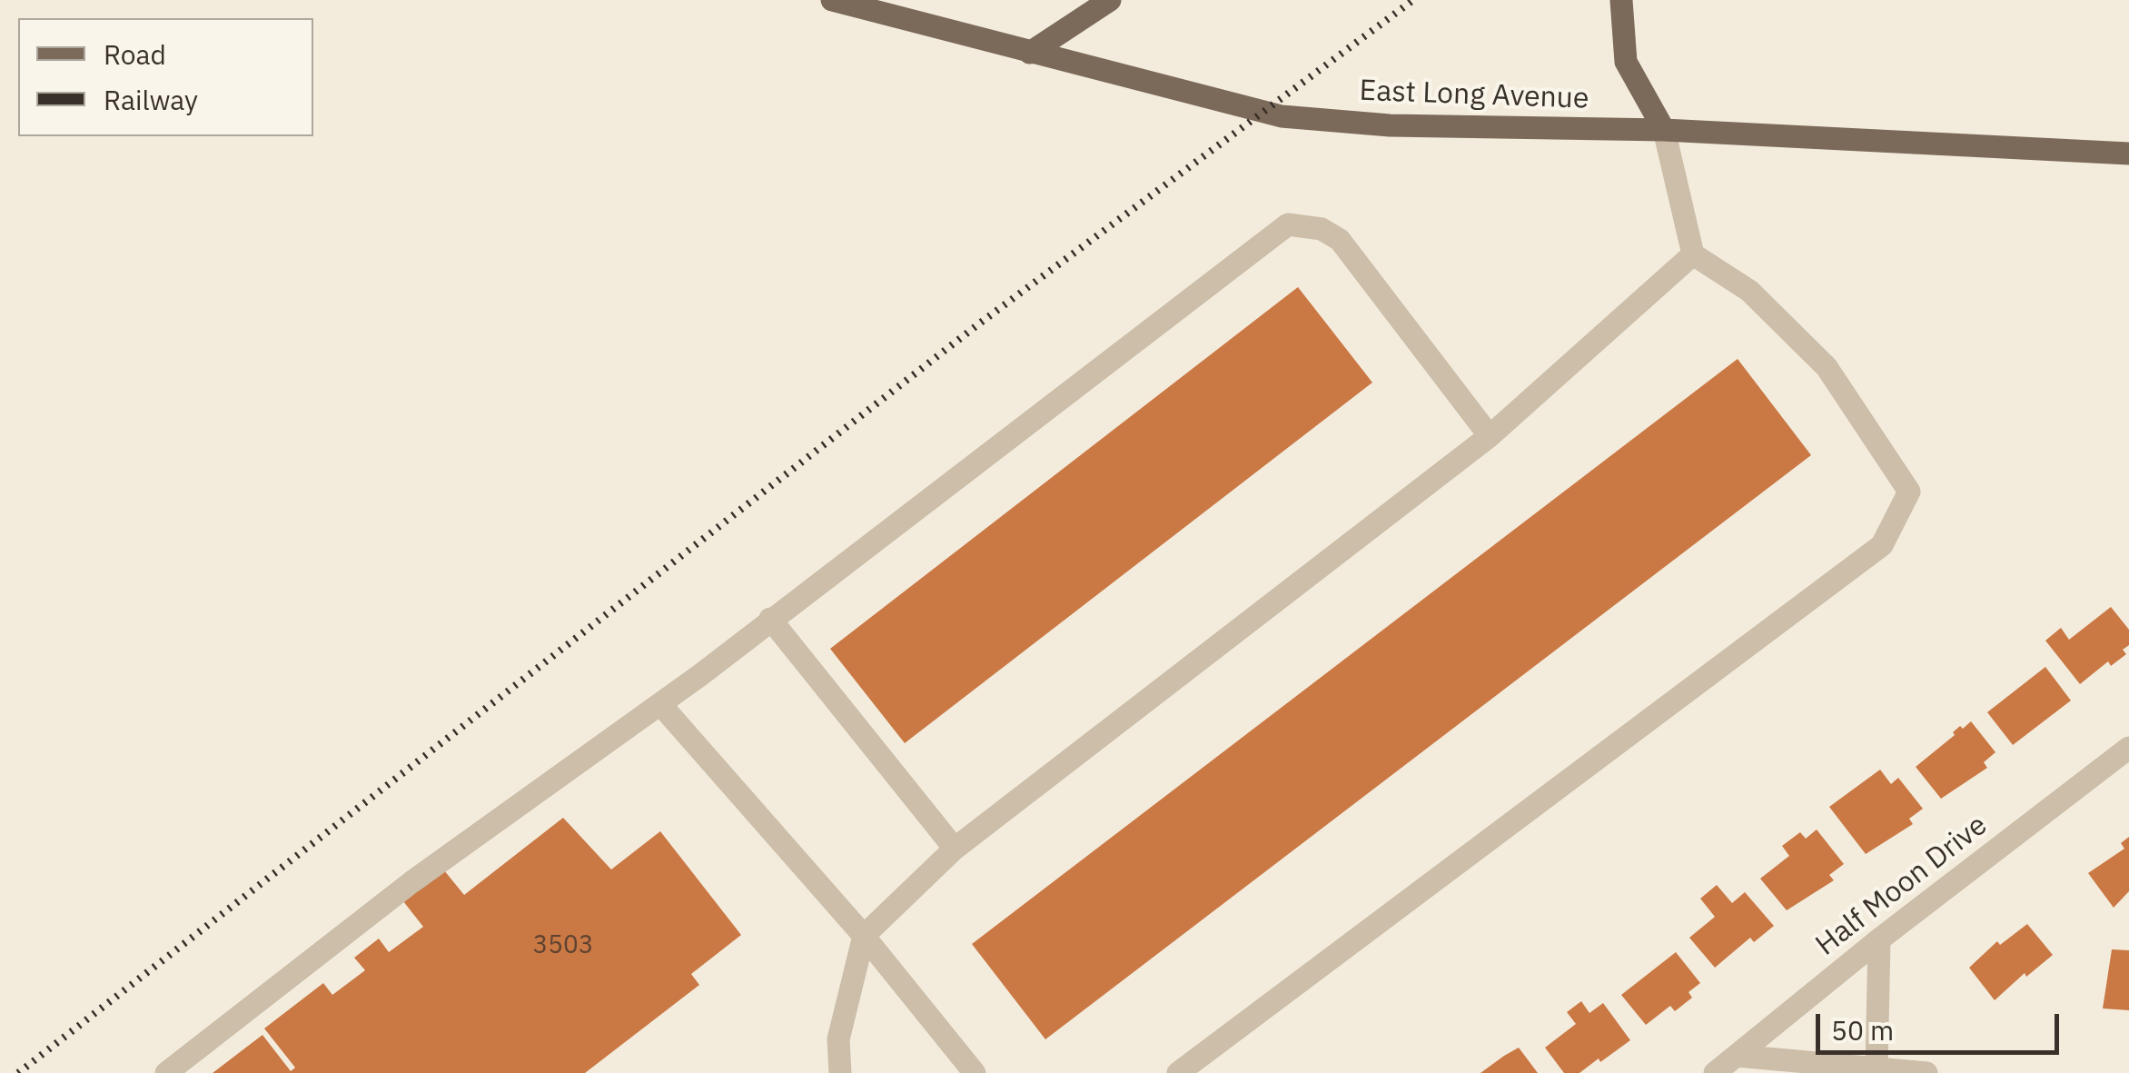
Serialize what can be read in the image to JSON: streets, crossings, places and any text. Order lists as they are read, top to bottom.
{
  "streets": {
    "main road": ["East Long Avenue"],
    "street": ["Half Moon Drive"]
  },
  "house_numbers": ["3503"],
  "legend": ["Road", "Railway"],
  "scale_bar": "50 m"
}
